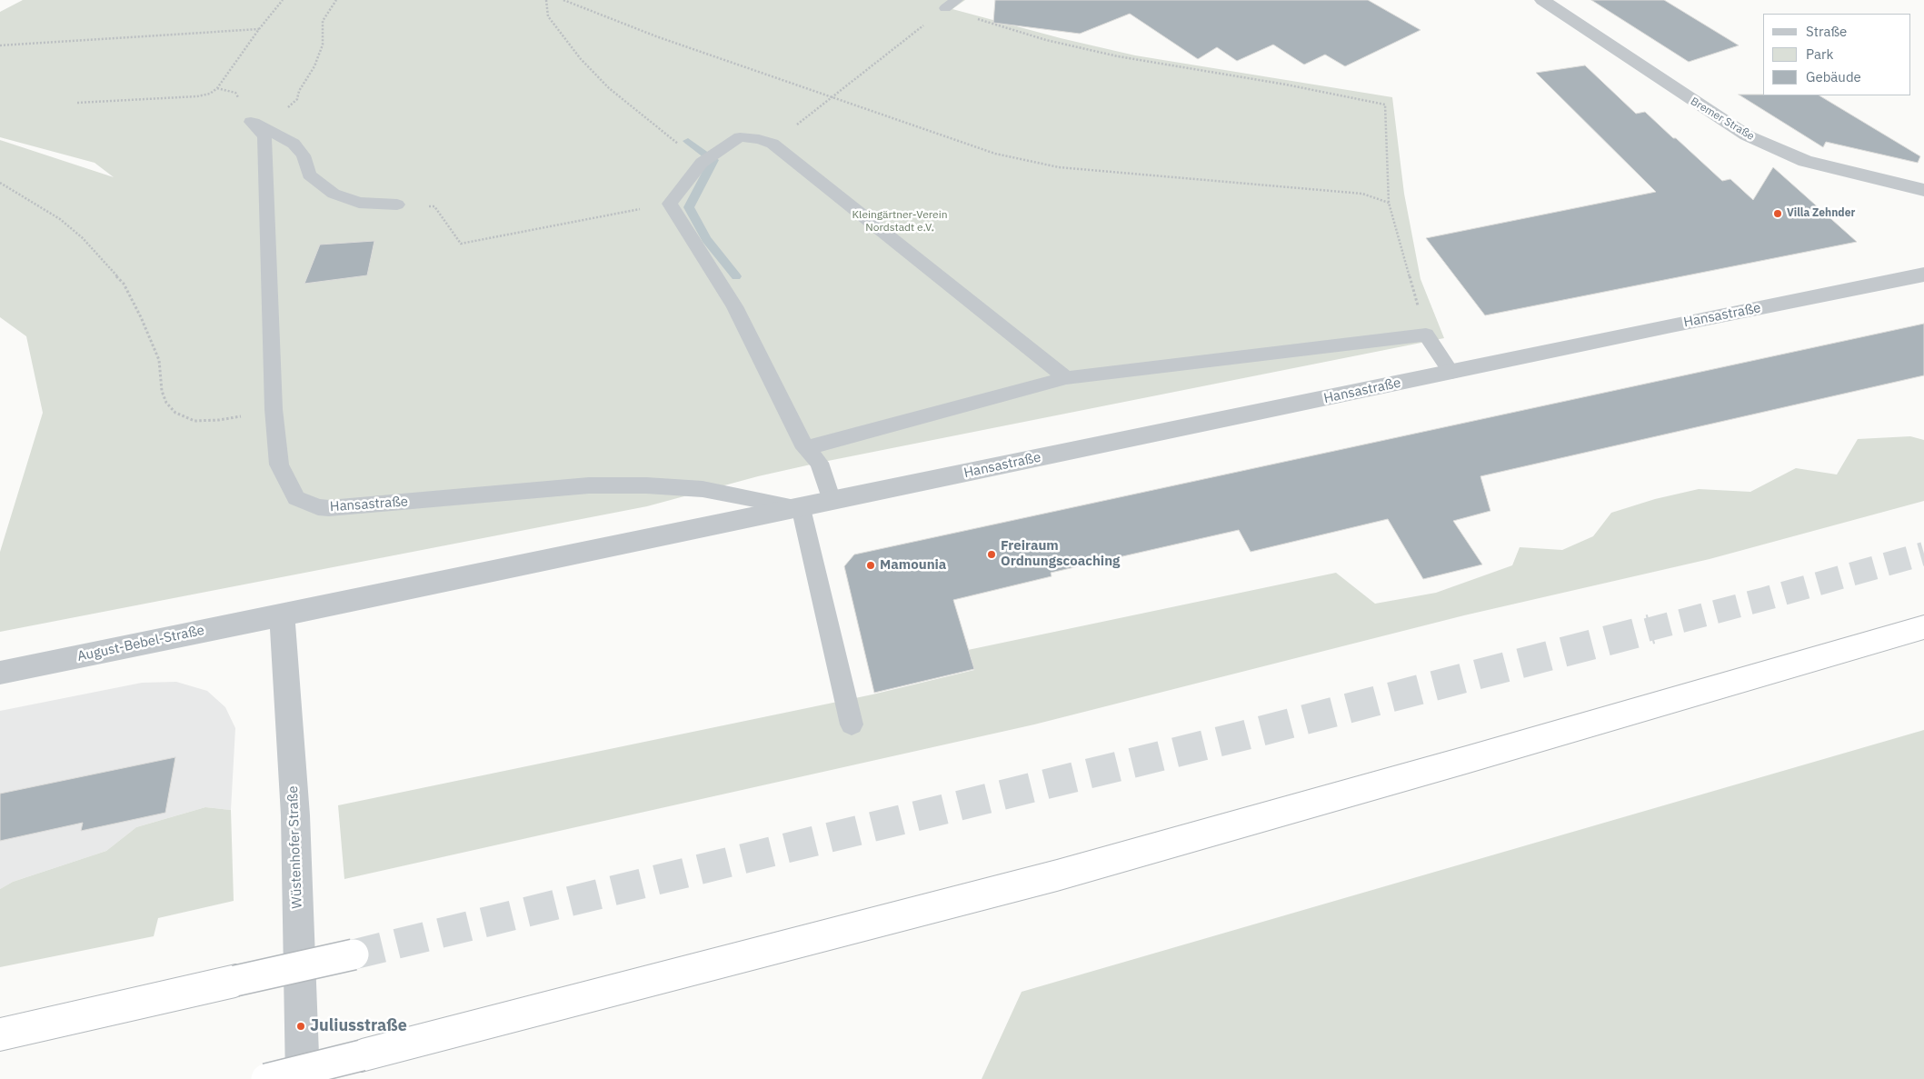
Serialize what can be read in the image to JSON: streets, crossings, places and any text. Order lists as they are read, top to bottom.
{
  "streets": {
    "street": [
      "Bremer Straße",
      "Hansastraße",
      "August-Bebel-Straße",
      "Wüstenhofer Straße"
    ]
  },
  "crossings": [
    ["Hansastraße", "August-Bebel-Straße"],
    ["Hansastraße", "Wüstenhofer Straße"],
    ["August-Bebel-Straße", "Wüstenhofer Straße"]
  ],
  "parks": ["Kleingärtner-Verein Nordstadt e.V."],
  "places": [
    "Villa Zehnder",
    "Freiraum Ordnungscoaching",
    "Mamounia",
    "Juliusstraße"
  ],
  "legend": ["Straße", "Park", "Gebäude"]
}
